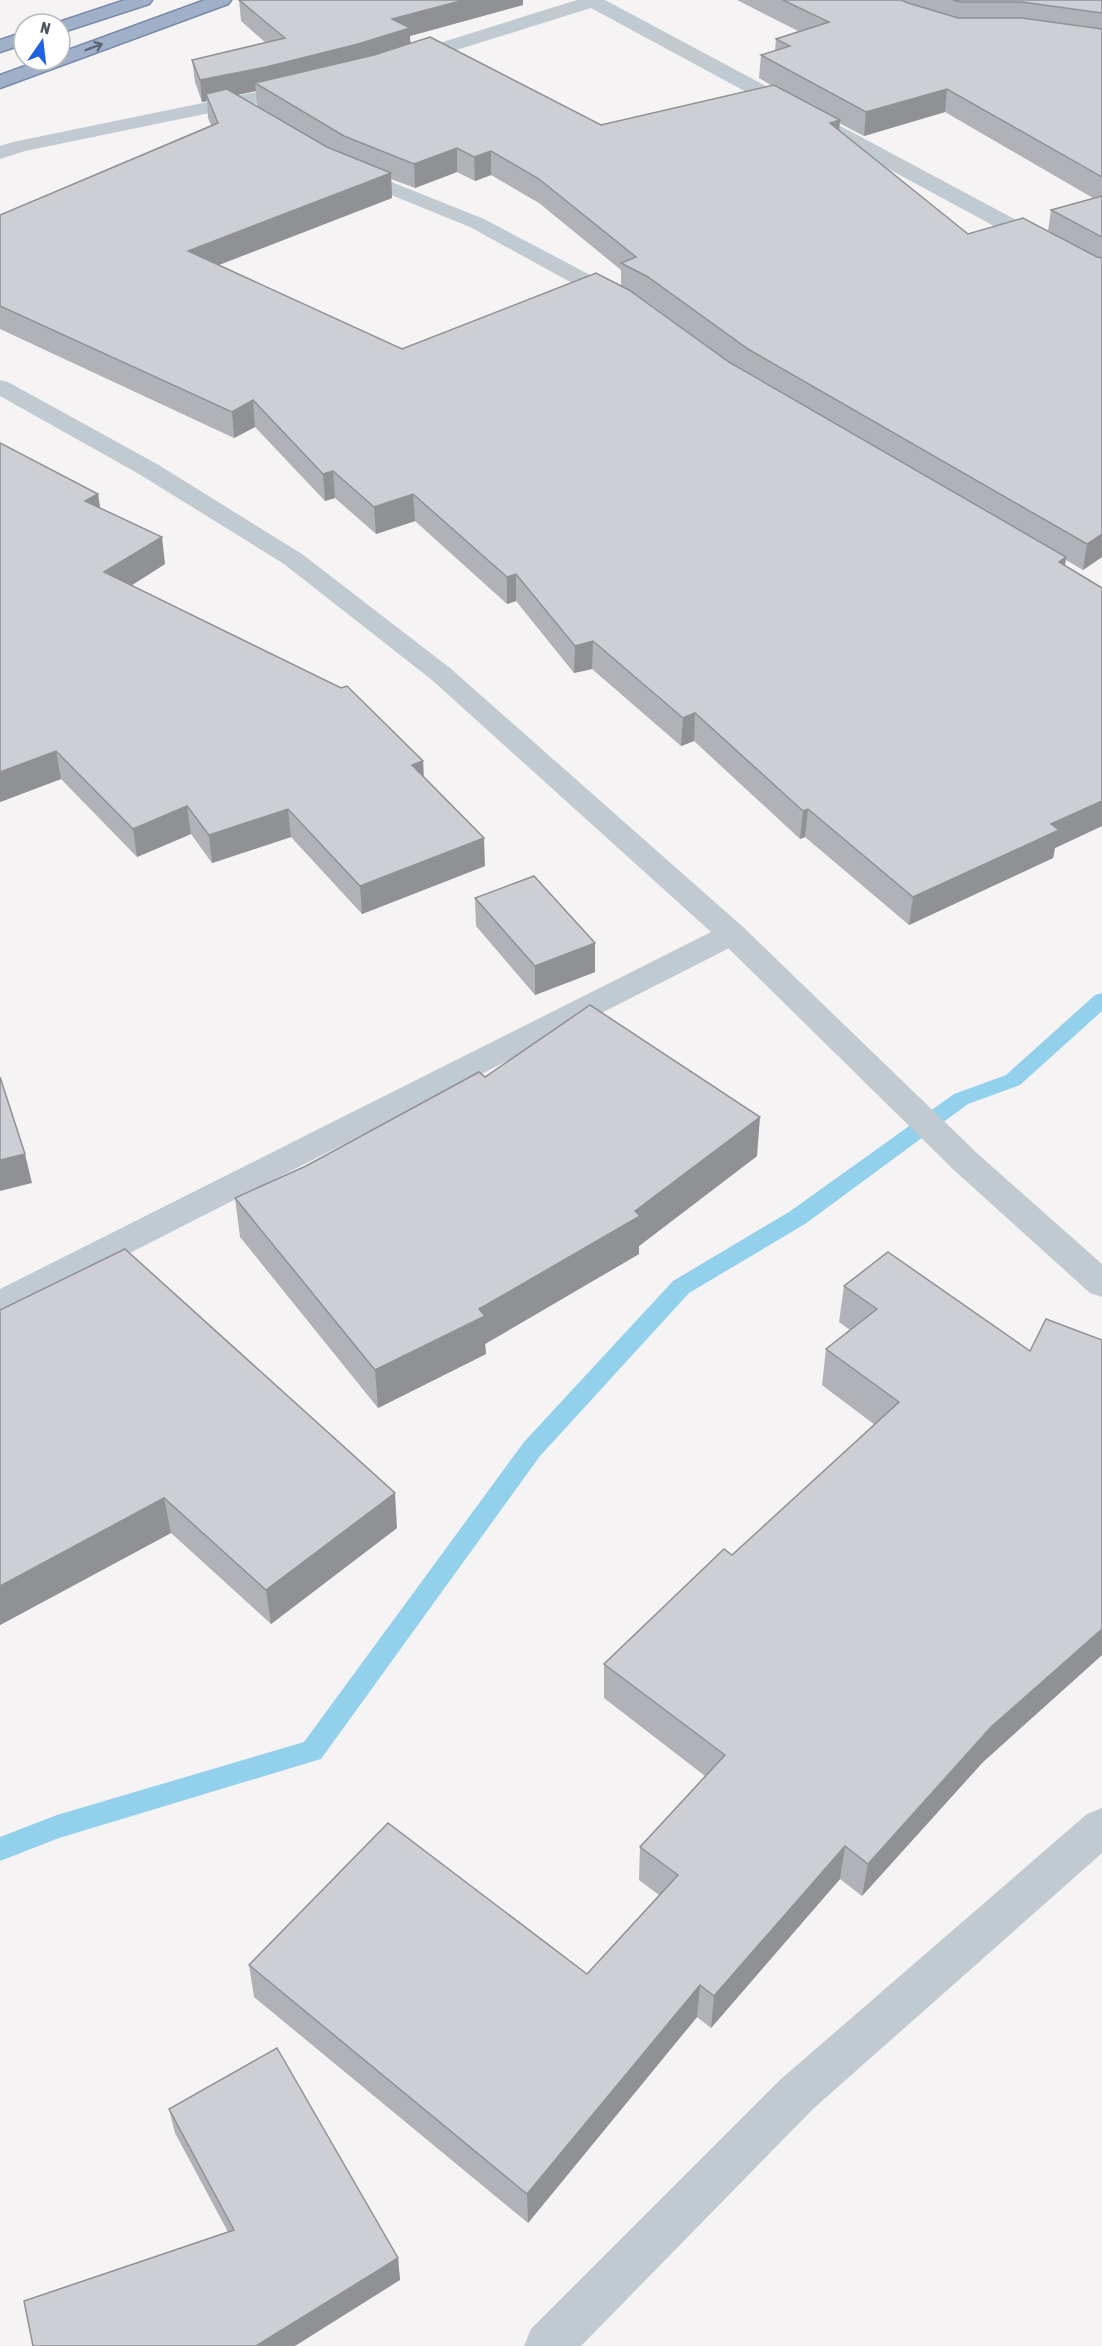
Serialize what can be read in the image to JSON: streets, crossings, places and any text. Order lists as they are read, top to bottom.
{
  "north": "top"
}
